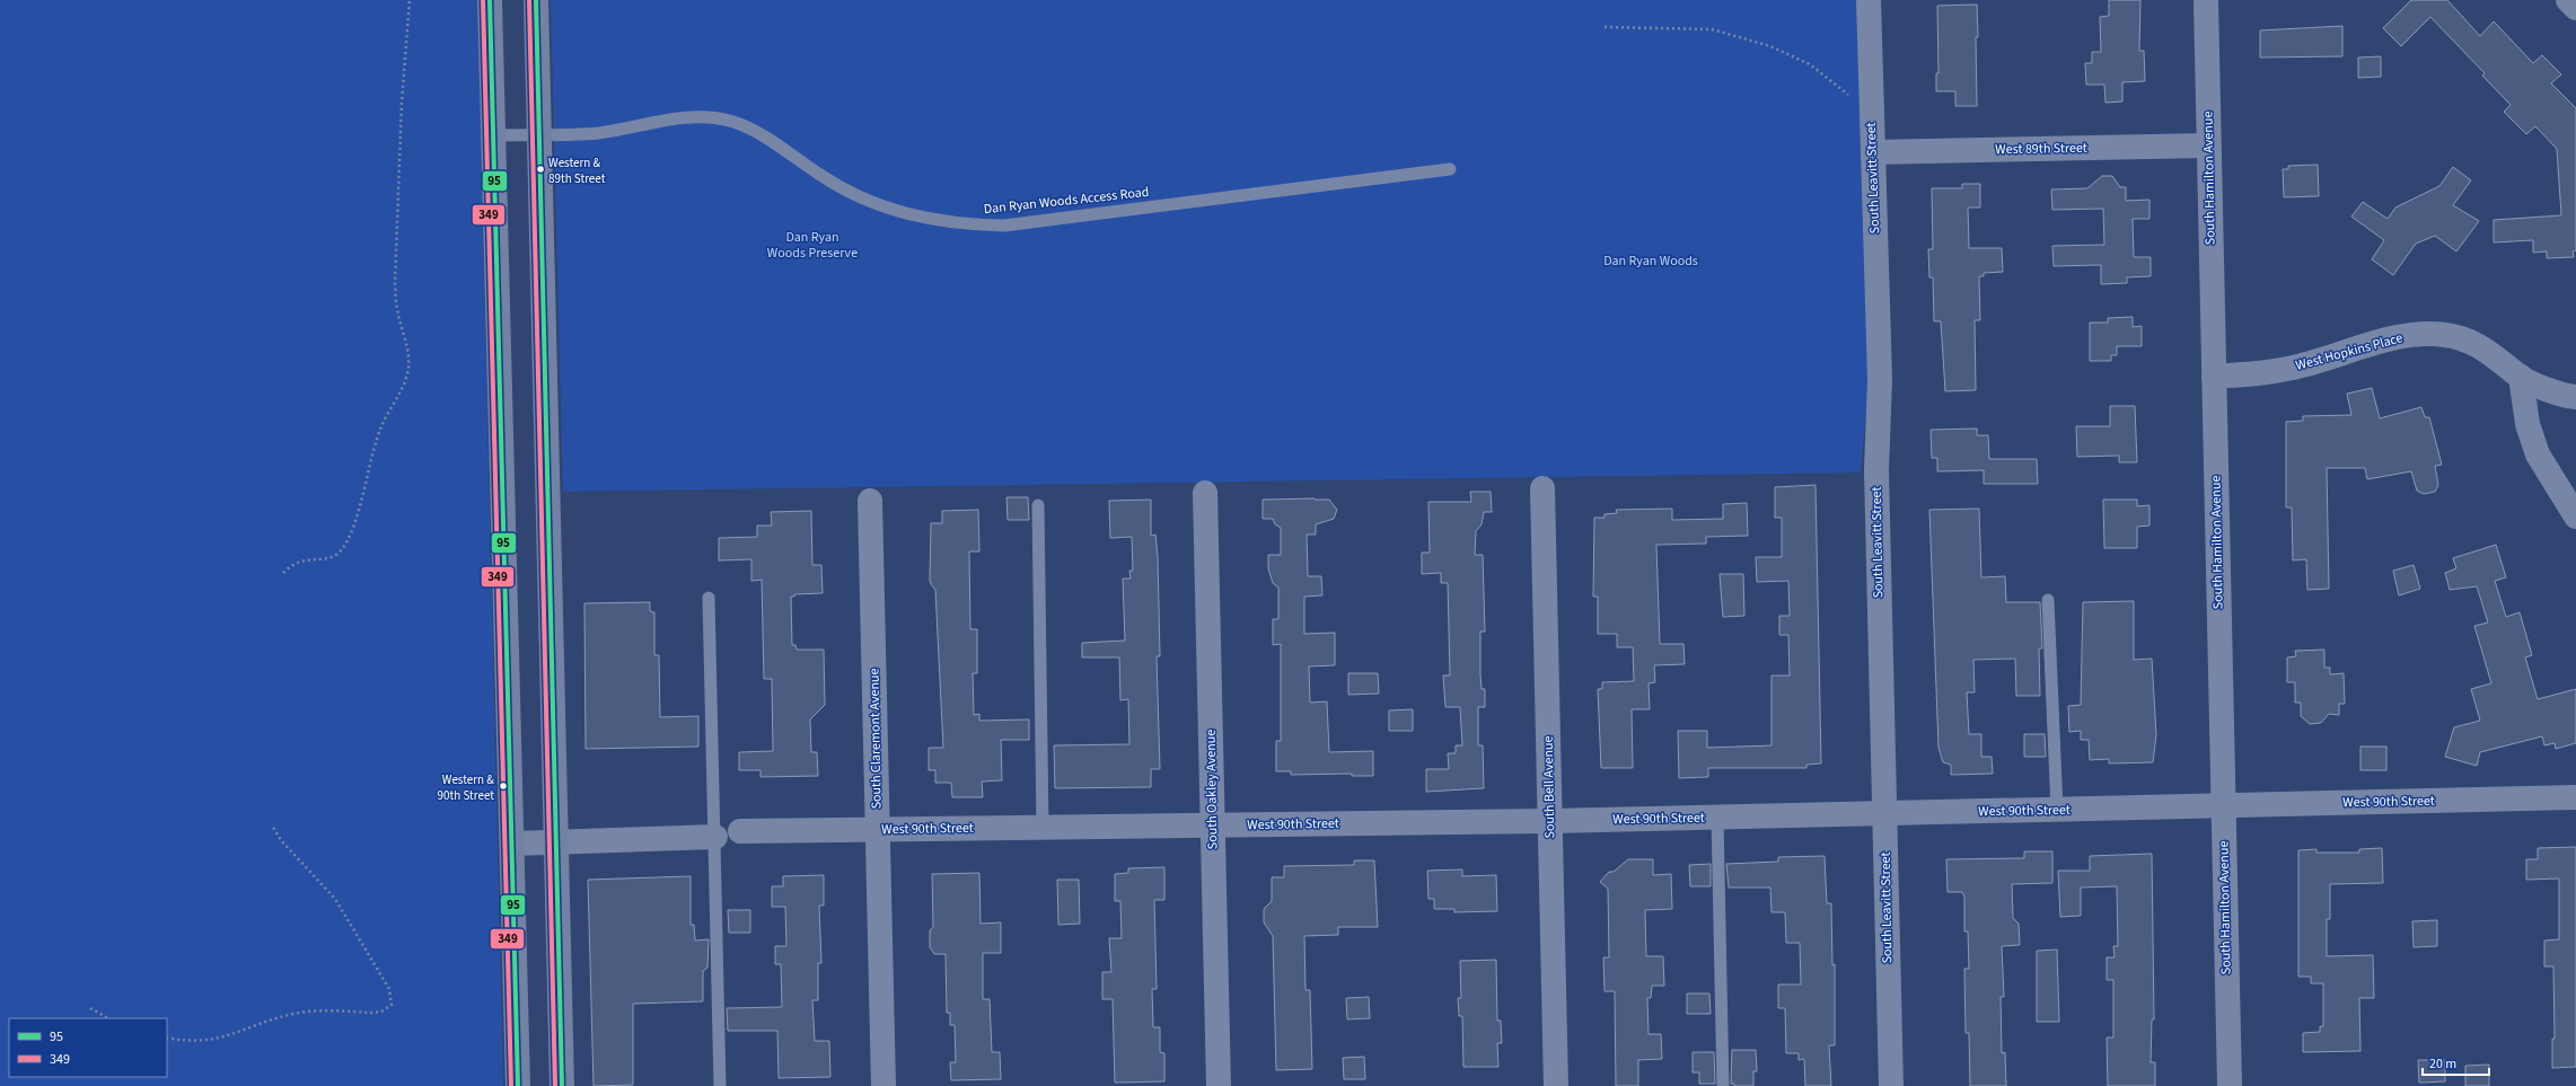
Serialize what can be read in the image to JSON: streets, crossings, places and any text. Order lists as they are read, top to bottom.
{
  "streets": {
    "street": [
      "West 89th Street",
      "South Leavitt Street",
      "South Hamilton Avenue",
      "West Hopkins Place",
      "South Claremont Avenue",
      "South Bell Avenue",
      "South Oakley Avenue",
      "West 90th Street"
    ],
    "lane": ["Dan Ryan Woods Access Road"]
  },
  "crossings": [
    ["West 89th Street", "South Leavitt Street"],
    ["West 89th Street", "South Hamilton Avenue"],
    ["South Leavitt Street", "West 90th Street"],
    ["South Hamilton Avenue", "West Hopkins Place"],
    ["South Hamilton Avenue", "West 90th Street"],
    ["South Claremont Avenue", "West 90th Street"],
    ["South Bell Avenue", "West 90th Street"],
    ["South Oakley Avenue", "West 90th Street"]
  ],
  "parks": ["Dan Ryan Woods Preserve", "Dan Ryan Woods"],
  "places": ["Western & 89th Street", "Western & 90th Street"],
  "lines": ["transit line 95", "transit line 349"],
  "legend": ["95", "349"],
  "scale_bar": "20 m"
}
